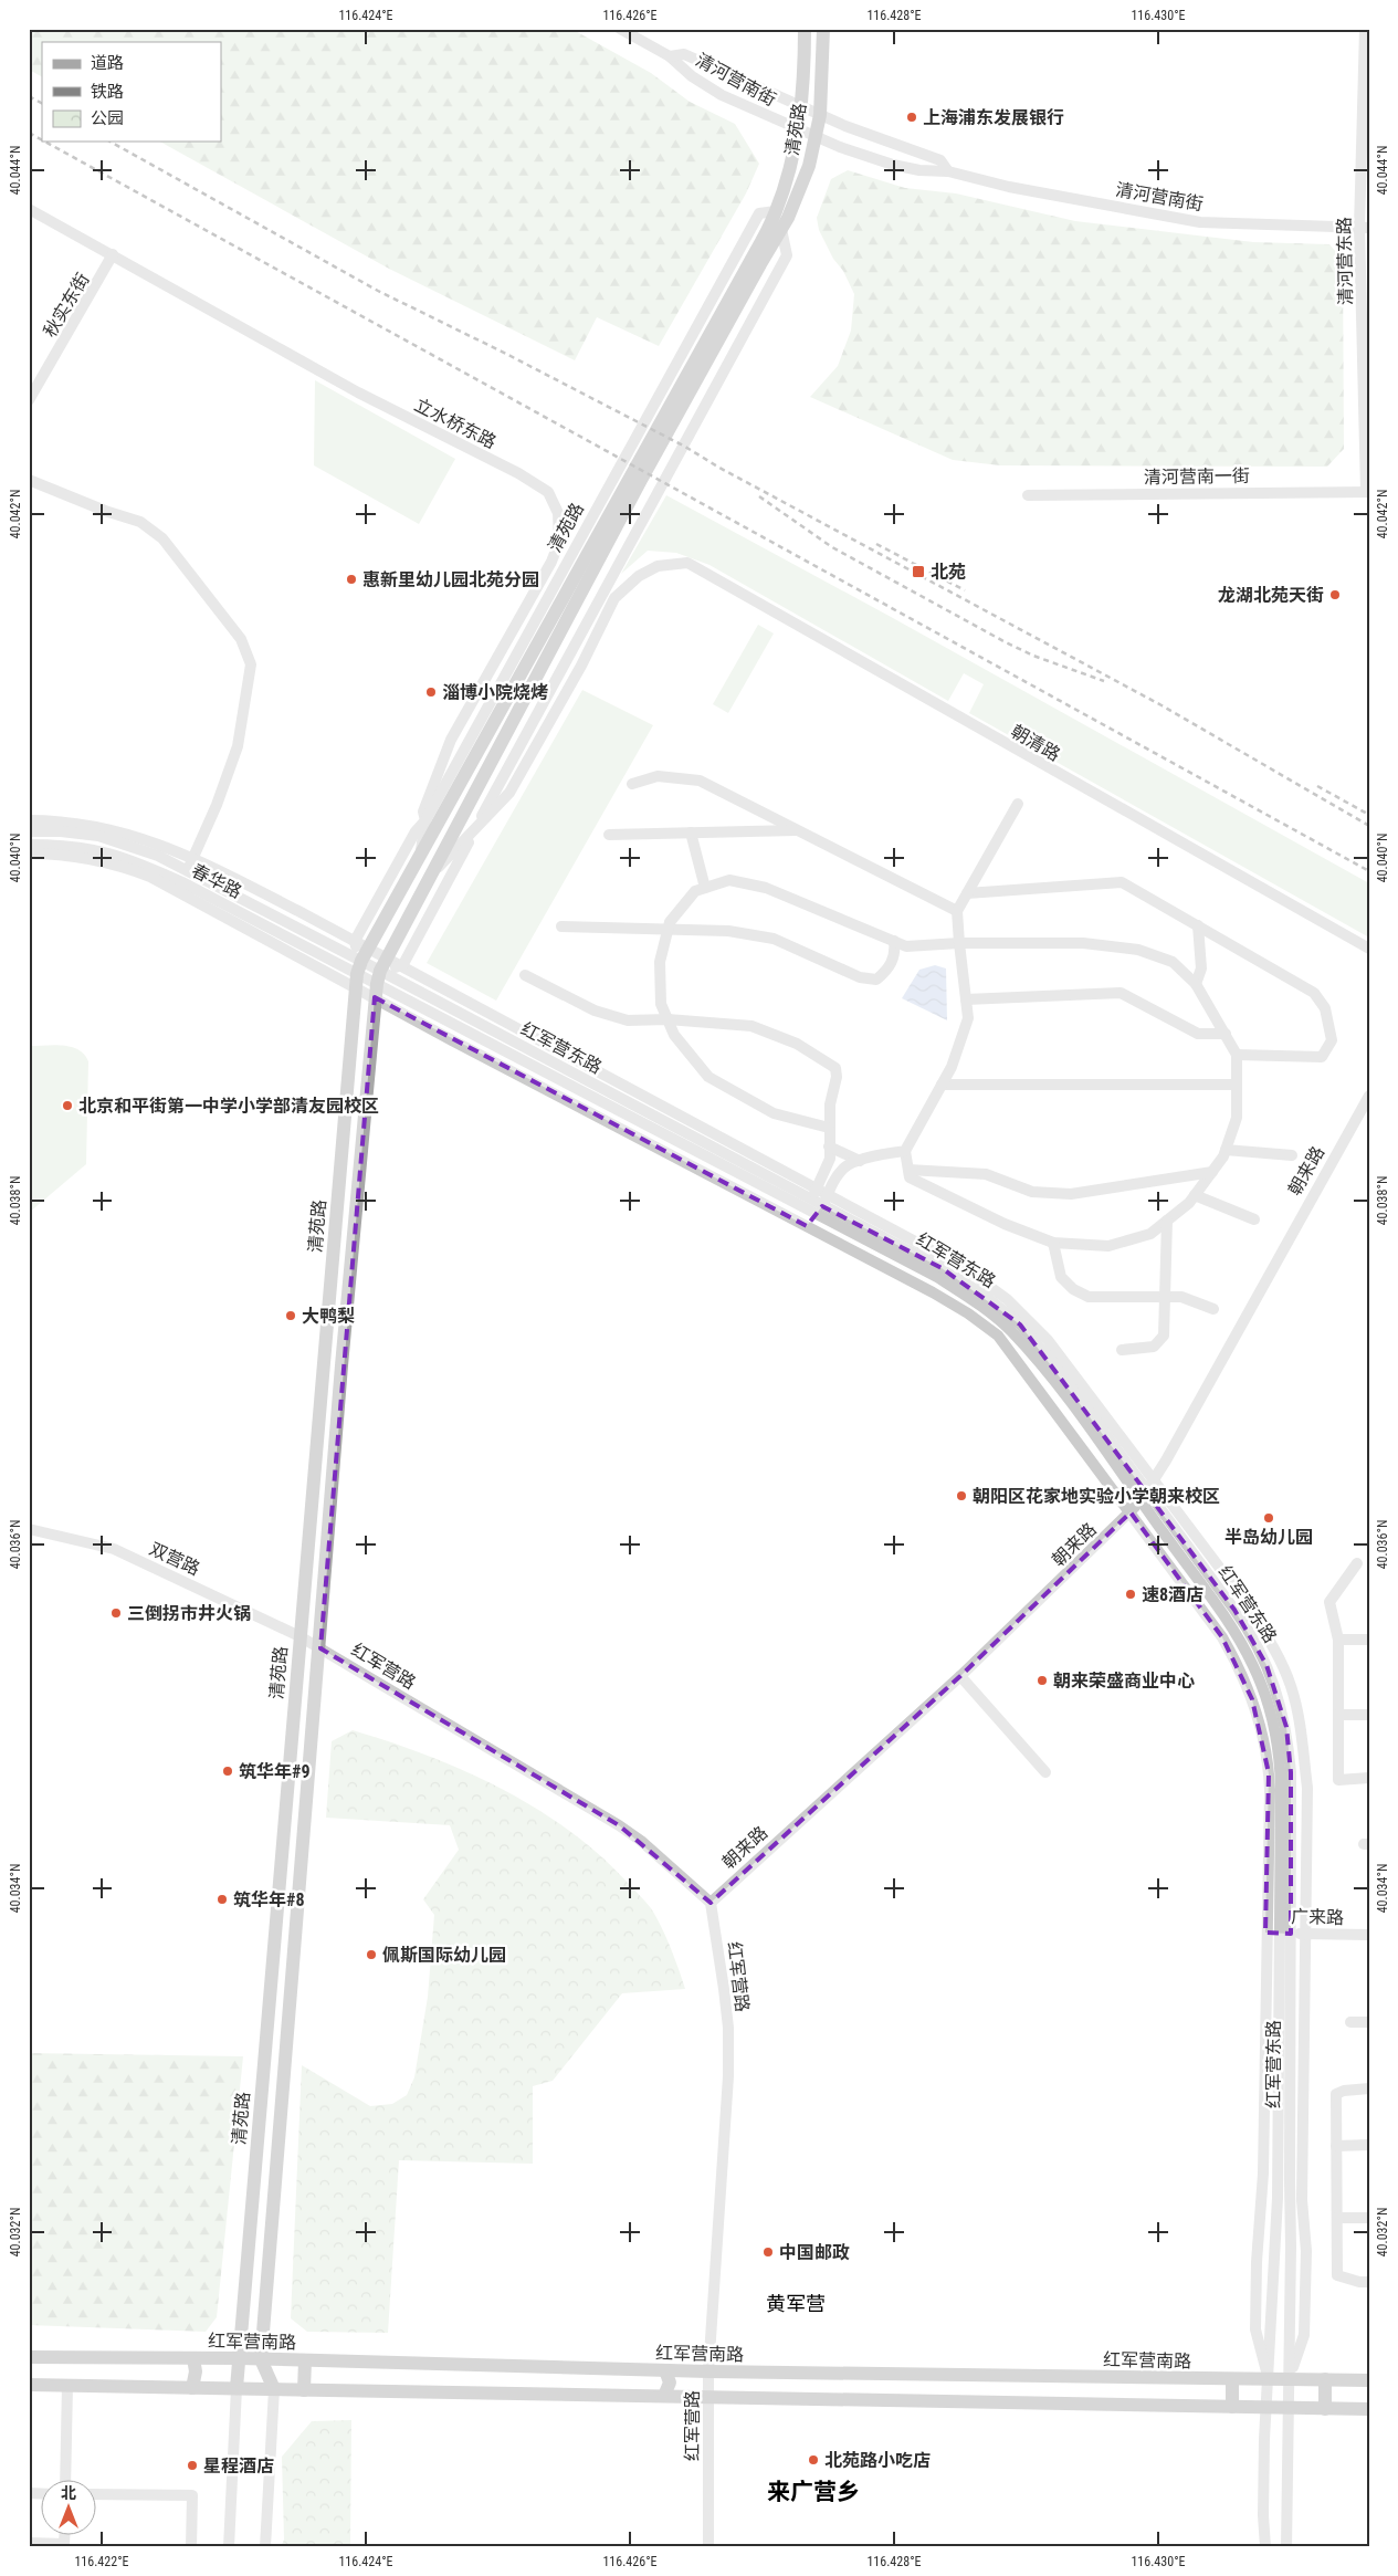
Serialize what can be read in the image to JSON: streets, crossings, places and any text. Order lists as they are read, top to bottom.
{
  "streets": {
    "main road": ["清苑路", "红军营南路"],
    "street": [
      "清河营南街",
      "清河营东路",
      "秋实东街",
      "立水桥东路",
      "清河营南一街",
      "朝清路",
      "春华路",
      "红军营东路",
      "朝来路",
      "双营路",
      "红军营路",
      "广来路"
    ]
  },
  "crossings": [
    ["清河营南街", "清苑路"],
    ["清河营南街", "清河营东路"],
    ["清苑路", "立水桥东路"],
    ["清苑路", "春华路"],
    ["清苑路", "红军营东路"],
    ["清苑路", "双营路"],
    ["清苑路", "红军营路"],
    ["清苑路", "红军营南路"],
    ["清河营东路", "清河营南一街"],
    ["秋实东街", "立水桥东路"],
    ["春华路", "红军营东路"],
    ["红军营东路", "朝来路"],
    ["红军营东路", "广来路"],
    ["红军营东路", "红军营南路"],
    ["朝来路", "红军营路"],
    ["双营路", "红军营路"],
    ["红军营路", "红军营南路"]
  ],
  "districts": ["黄军营", "来广营乡"],
  "places": {
    "other": [
      "上海浦东发展银行",
      "惠新里幼儿园北苑分园",
      "龙湖北苑天街",
      "淄博小院烧烤",
      "北京和平街第一中学小学部清友园校区",
      "大鸭梨",
      "朝阳区花家地实验小学朝来校区",
      "半岛幼儿园",
      "速8酒店",
      "三倒拐市井火锅",
      "朝来荣盛商业中心",
      "筑华年#9",
      "筑华年#8",
      "佩斯国际幼儿园",
      "中国邮政",
      "北苑路小吃店",
      "星程酒店"
    ],
    "transit": ["北苑"]
  },
  "legend": ["道路", "铁路", "公园"],
  "north": "top",
  "coordinates": [
    "116.424°E",
    "116.426°E",
    "116.428°E",
    "116.430°E",
    "40.044°N",
    "40.042°N",
    "40.040°N",
    "40.038°N",
    "40.036°N",
    "40.034°N",
    "40.032°N",
    "116.422°E"
  ]
}
